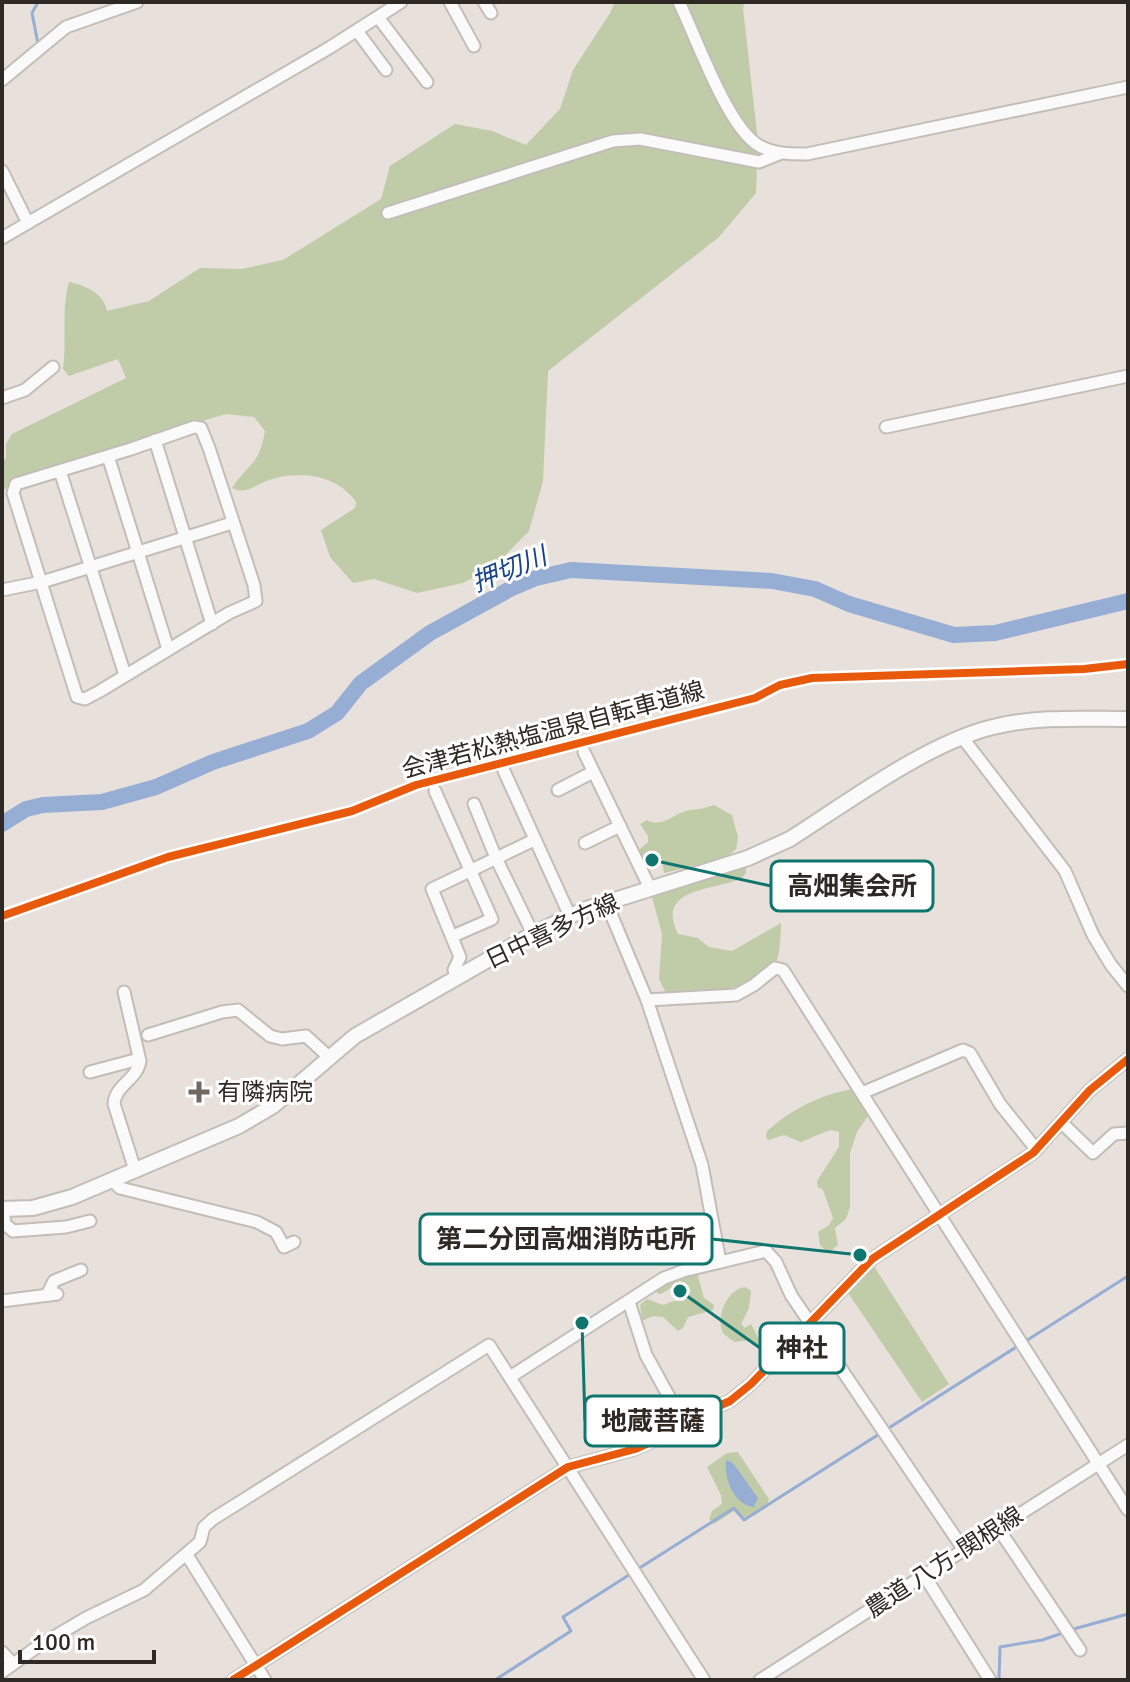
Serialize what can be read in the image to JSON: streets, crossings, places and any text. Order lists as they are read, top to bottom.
{
  "streets": {
    "main road": ["日中喜多方線"],
    "street": ["農道 八方-関根線"],
    "cycle path": ["会津若松熱塩温泉自転車道線"]
  },
  "water": ["押切川"],
  "places": {
    "other": [
      "高畑集会所",
      "第二分団高畑消防屯所",
      "神社",
      "地蔵菩薩"
    ],
    "health": ["有隣病院"]
  },
  "scale_bar": "100 m"
}
